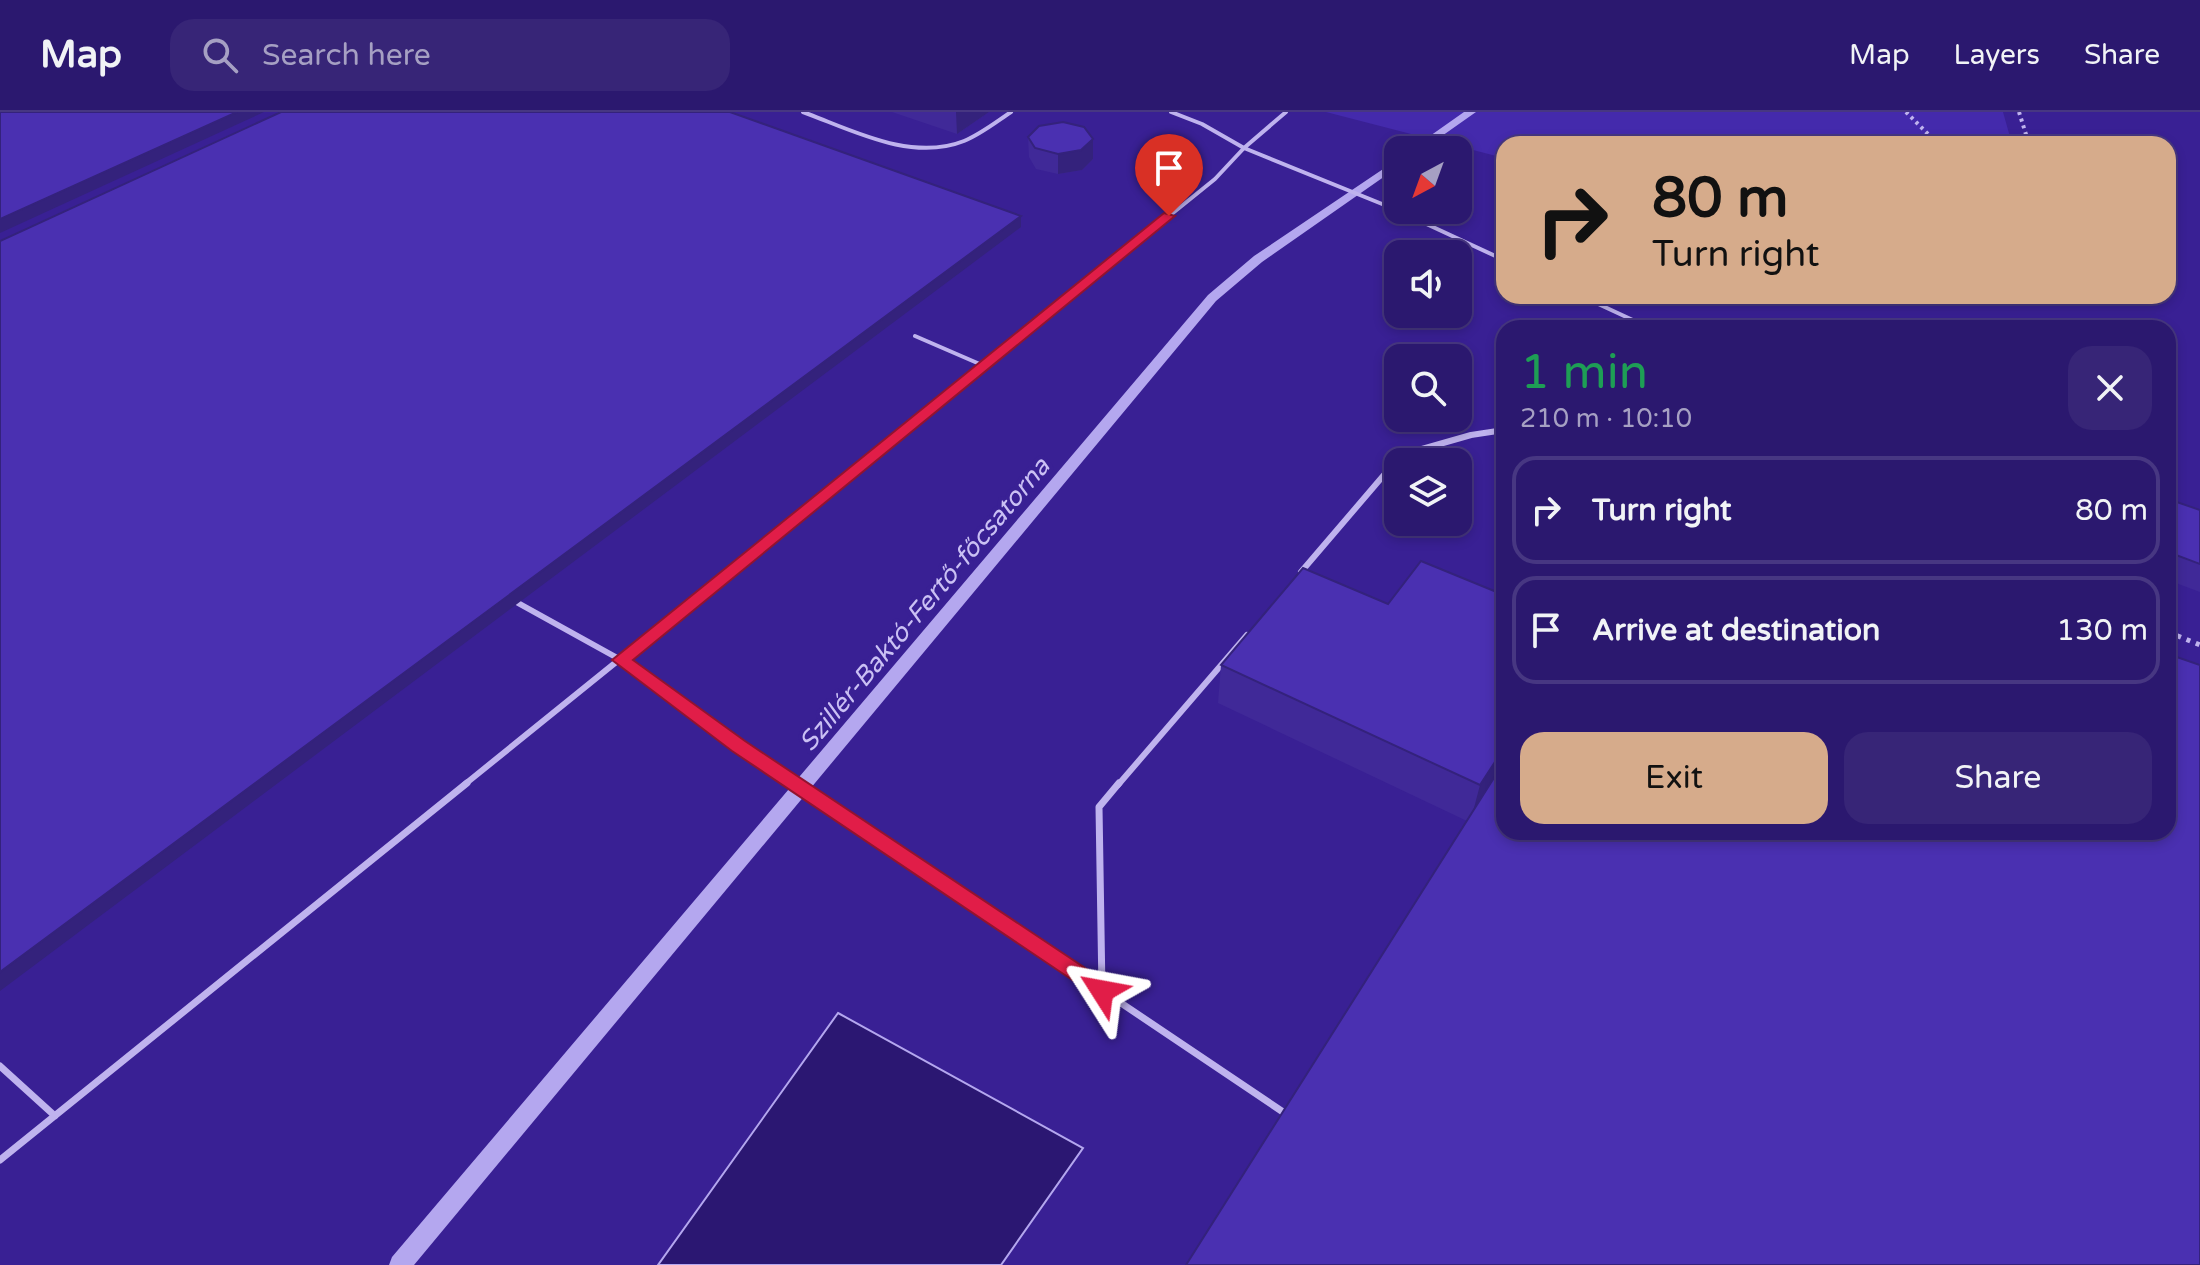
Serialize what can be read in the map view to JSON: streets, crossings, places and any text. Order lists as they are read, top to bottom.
{
  "water": ["Szillér-Baktó-Fertő-főcsatorna"],
  "north": "bottom left",
  "page": {
    "header": "Map",
    "search": "Search here",
    "nav": ["Map", "Layers", "Share"],
    "turn": ["80 m", "Turn right"],
    "heading": ["1 min", "210 m · 10:10"],
    "list": [
      {
        "name": "Turn right",
        "value": "80 m"
      },
      {
        "name": "Arrive at destination",
        "value": "130 m"
      }
    ],
    "buttons": ["Exit", "Share"]
  }
}
